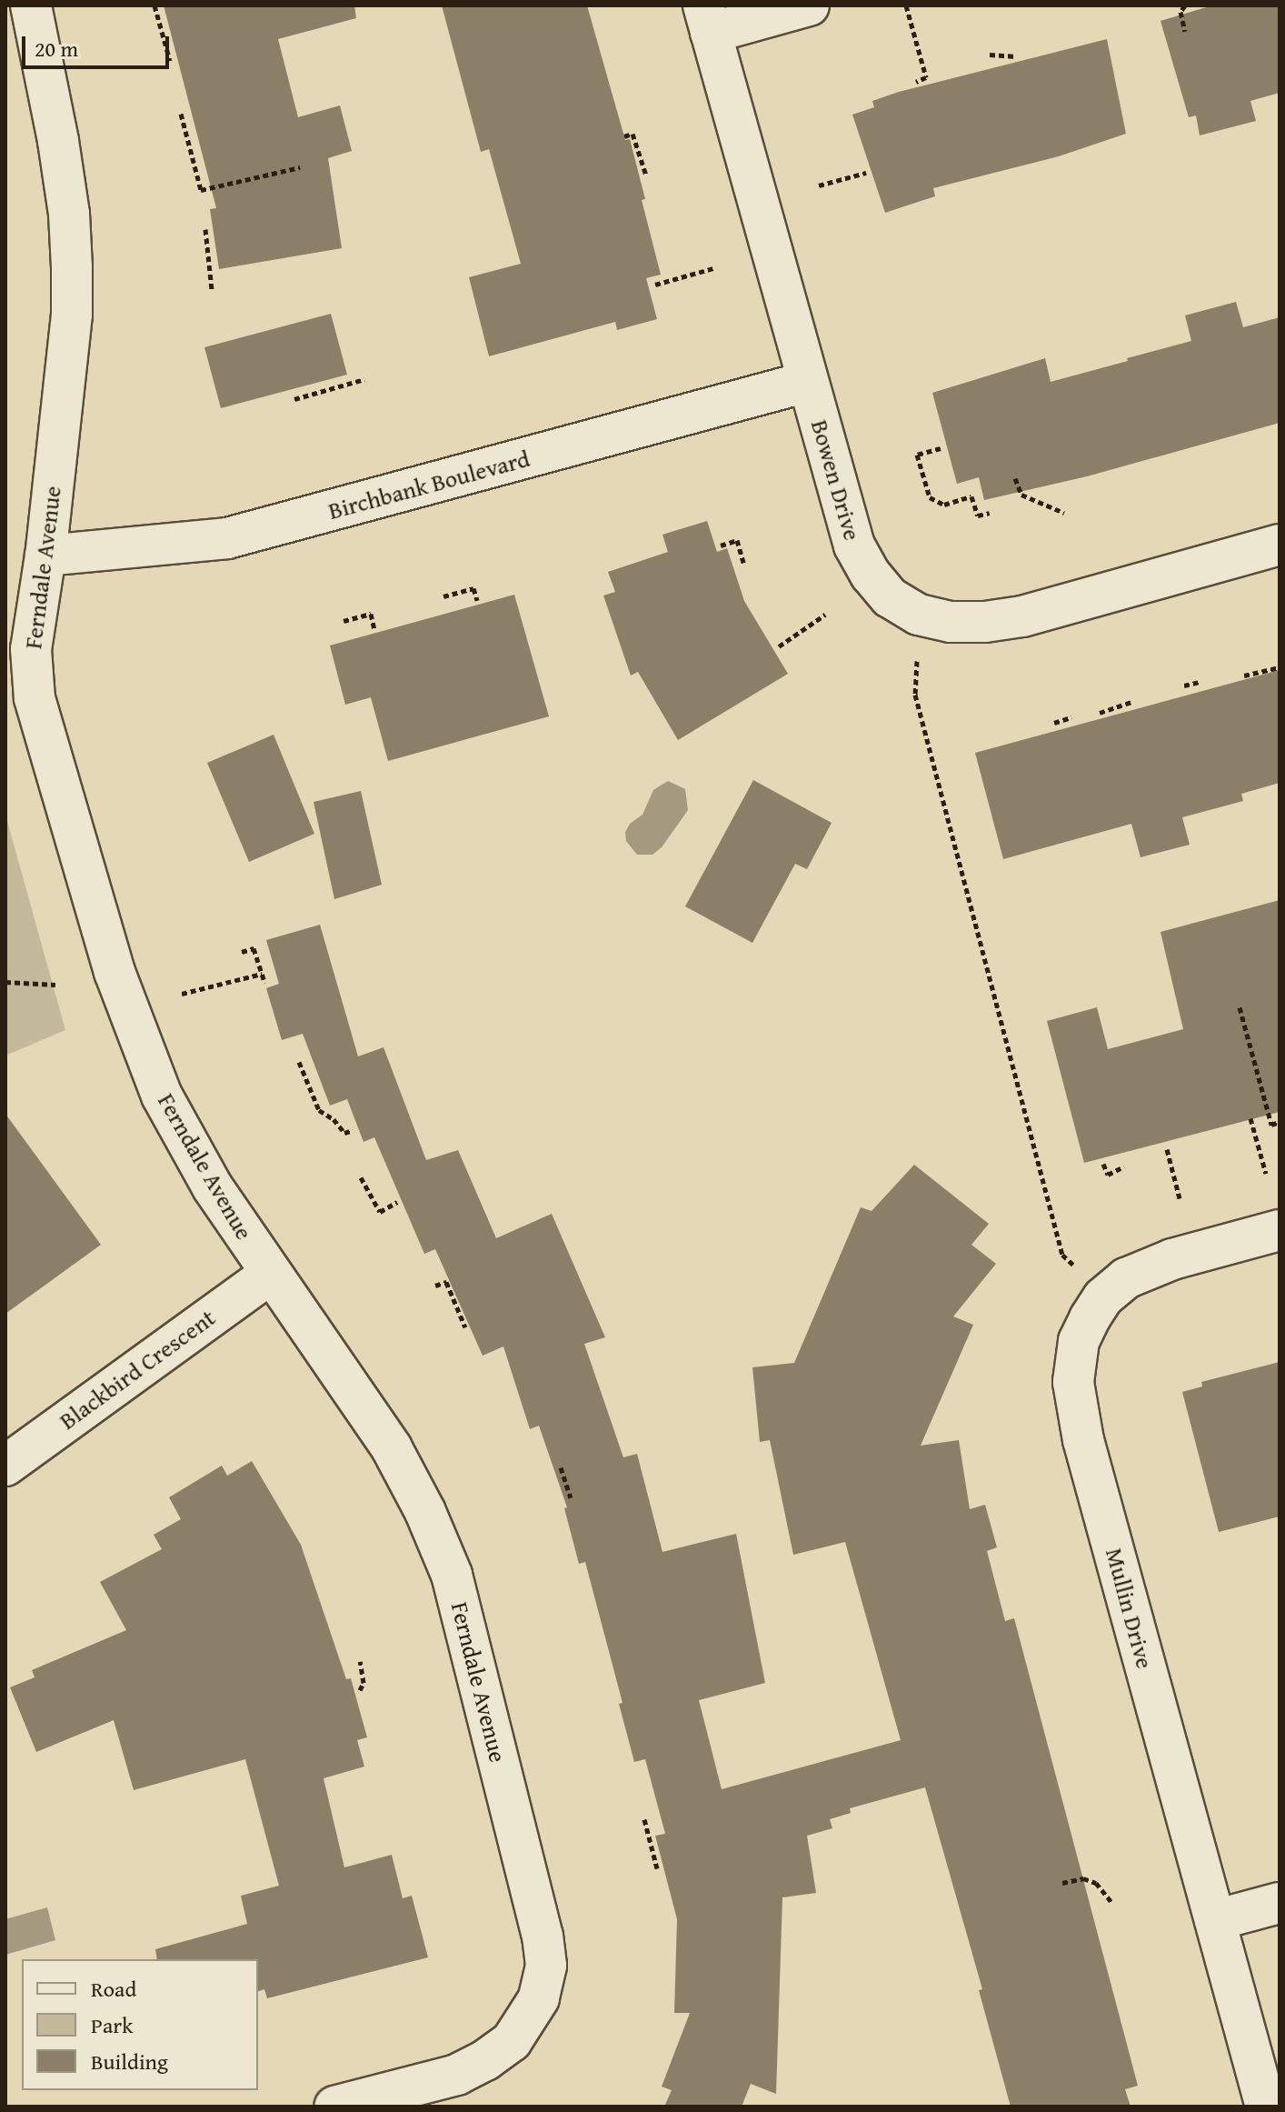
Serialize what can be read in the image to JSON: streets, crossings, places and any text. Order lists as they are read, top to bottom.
{
  "streets": {
    "street": [
      "Bowen Drive",
      "Birchbank Boulevard",
      "Ferndale Avenue",
      "Blackbird Crescent",
      "Mullin Drive"
    ]
  },
  "crossings": [
    ["Bowen Drive", "Birchbank Boulevard"],
    ["Birchbank Boulevard", "Ferndale Avenue"],
    ["Ferndale Avenue", "Blackbird Crescent"]
  ],
  "legend": ["Road", "Park", "Building"],
  "scale_bar": "20 m"
}
